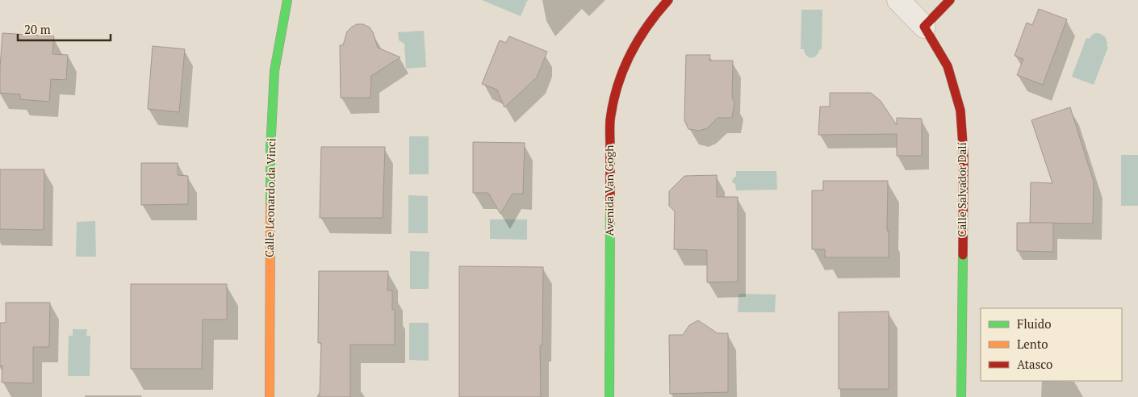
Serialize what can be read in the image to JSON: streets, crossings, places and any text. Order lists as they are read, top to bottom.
{
  "streets": {
    "street": ["Calle Salvador Dalí", "Avenida Van Gogh", "Calle Leonardo da Vinci"]
  },
  "legend": ["Fluido", "Lento", "Atasco"],
  "scale_bar": "20 m"
}
